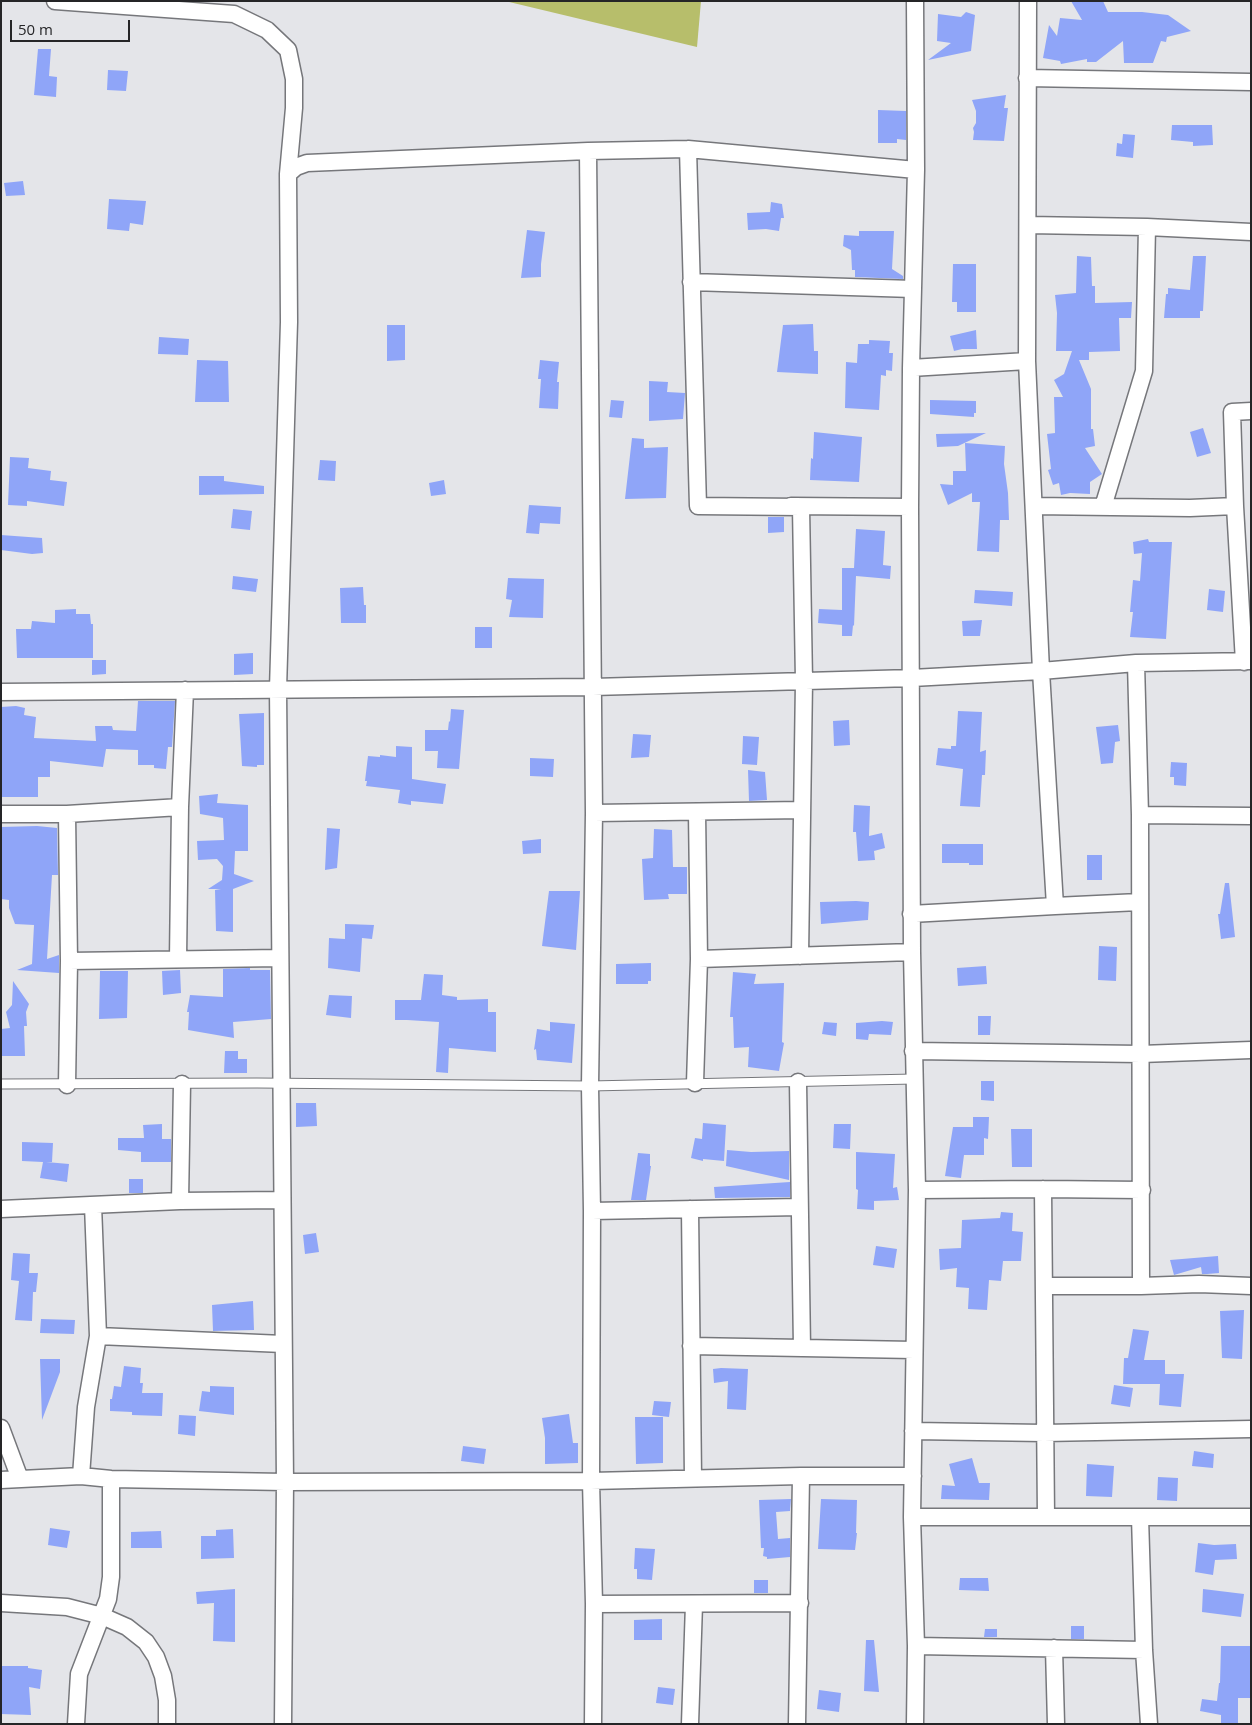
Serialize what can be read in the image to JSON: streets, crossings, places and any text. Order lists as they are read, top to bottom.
{
  "scale_bar": "50 m"
}
